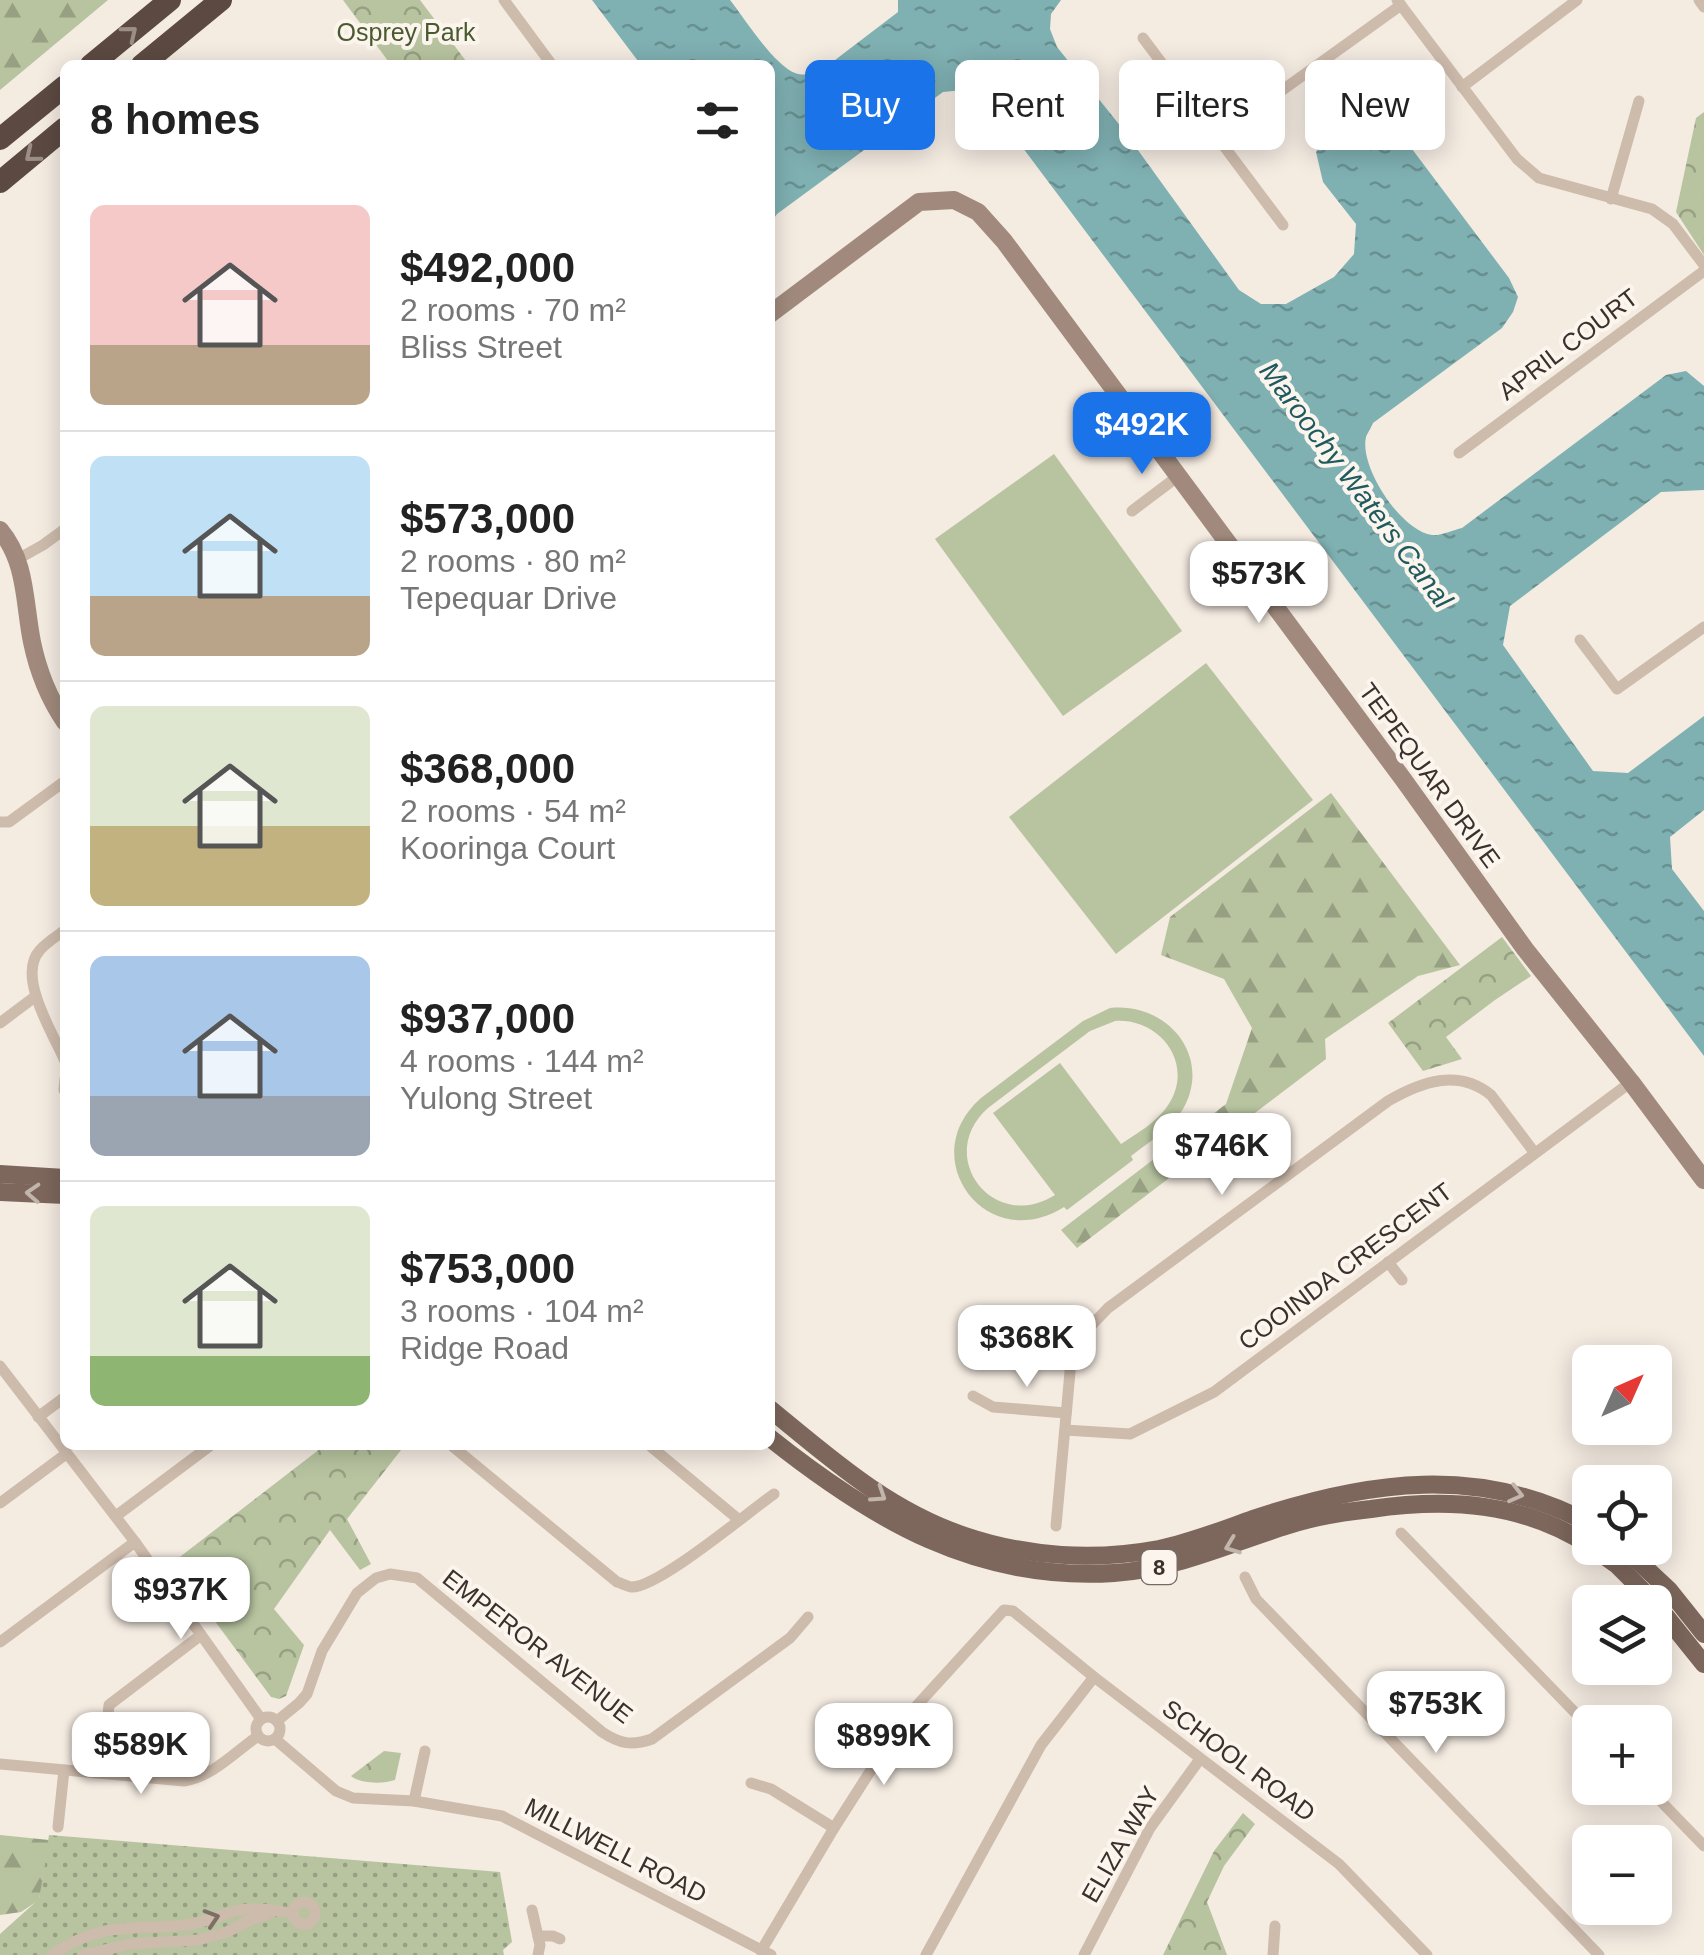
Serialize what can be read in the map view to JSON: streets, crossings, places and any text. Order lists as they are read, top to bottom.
{
  "streets": {
    "main road": ["8"],
    "street": [
      "APRIL COURT",
      "TEPEQUAR DRIVE",
      "COOINDA CRESCENT",
      "EMPEROR AVENUE",
      "SCHOOL ROAD",
      "ELIZA WAY",
      "MILLWELL ROAD"
    ]
  },
  "crossings": [
    ["TEPEQUAR DRIVE", "COOINDA CRESCENT"],
    ["EMPEROR AVENUE", "MILLWELL ROAD"],
    ["SCHOOL ROAD", "ELIZA WAY"]
  ],
  "water": ["Maroochy Waters Canal"],
  "parks": ["Osprey Park"],
  "north": "top right",
  "page": {
    "chip": [
      "Buy",
      "Rent",
      "Filters",
      "New"
    ],
    "heading": "8 homes",
    "list": [
      {
        "name": "$492,000",
        "note": "2 rooms · 70 m² · Bliss Street"
      },
      {
        "name": "$573,000",
        "note": "2 rooms · 80 m² · Tepequar Drive"
      },
      {
        "name": "$368,000",
        "note": "2 rooms · 54 m² · Kooringa Court"
      },
      {
        "name": "$937,000",
        "note": "4 rooms · 144 m² · Yulong Street"
      },
      {
        "name": "$753,000",
        "note": "3 rooms · 104 m² · Ridge Road"
      }
    ],
    "price": [
      "$492K",
      "$573K",
      "$746K",
      "$368K",
      "$937K",
      "$753K",
      "$899K",
      "$589K"
    ],
    "map_buttons": ["+", "−"]
  }
}
